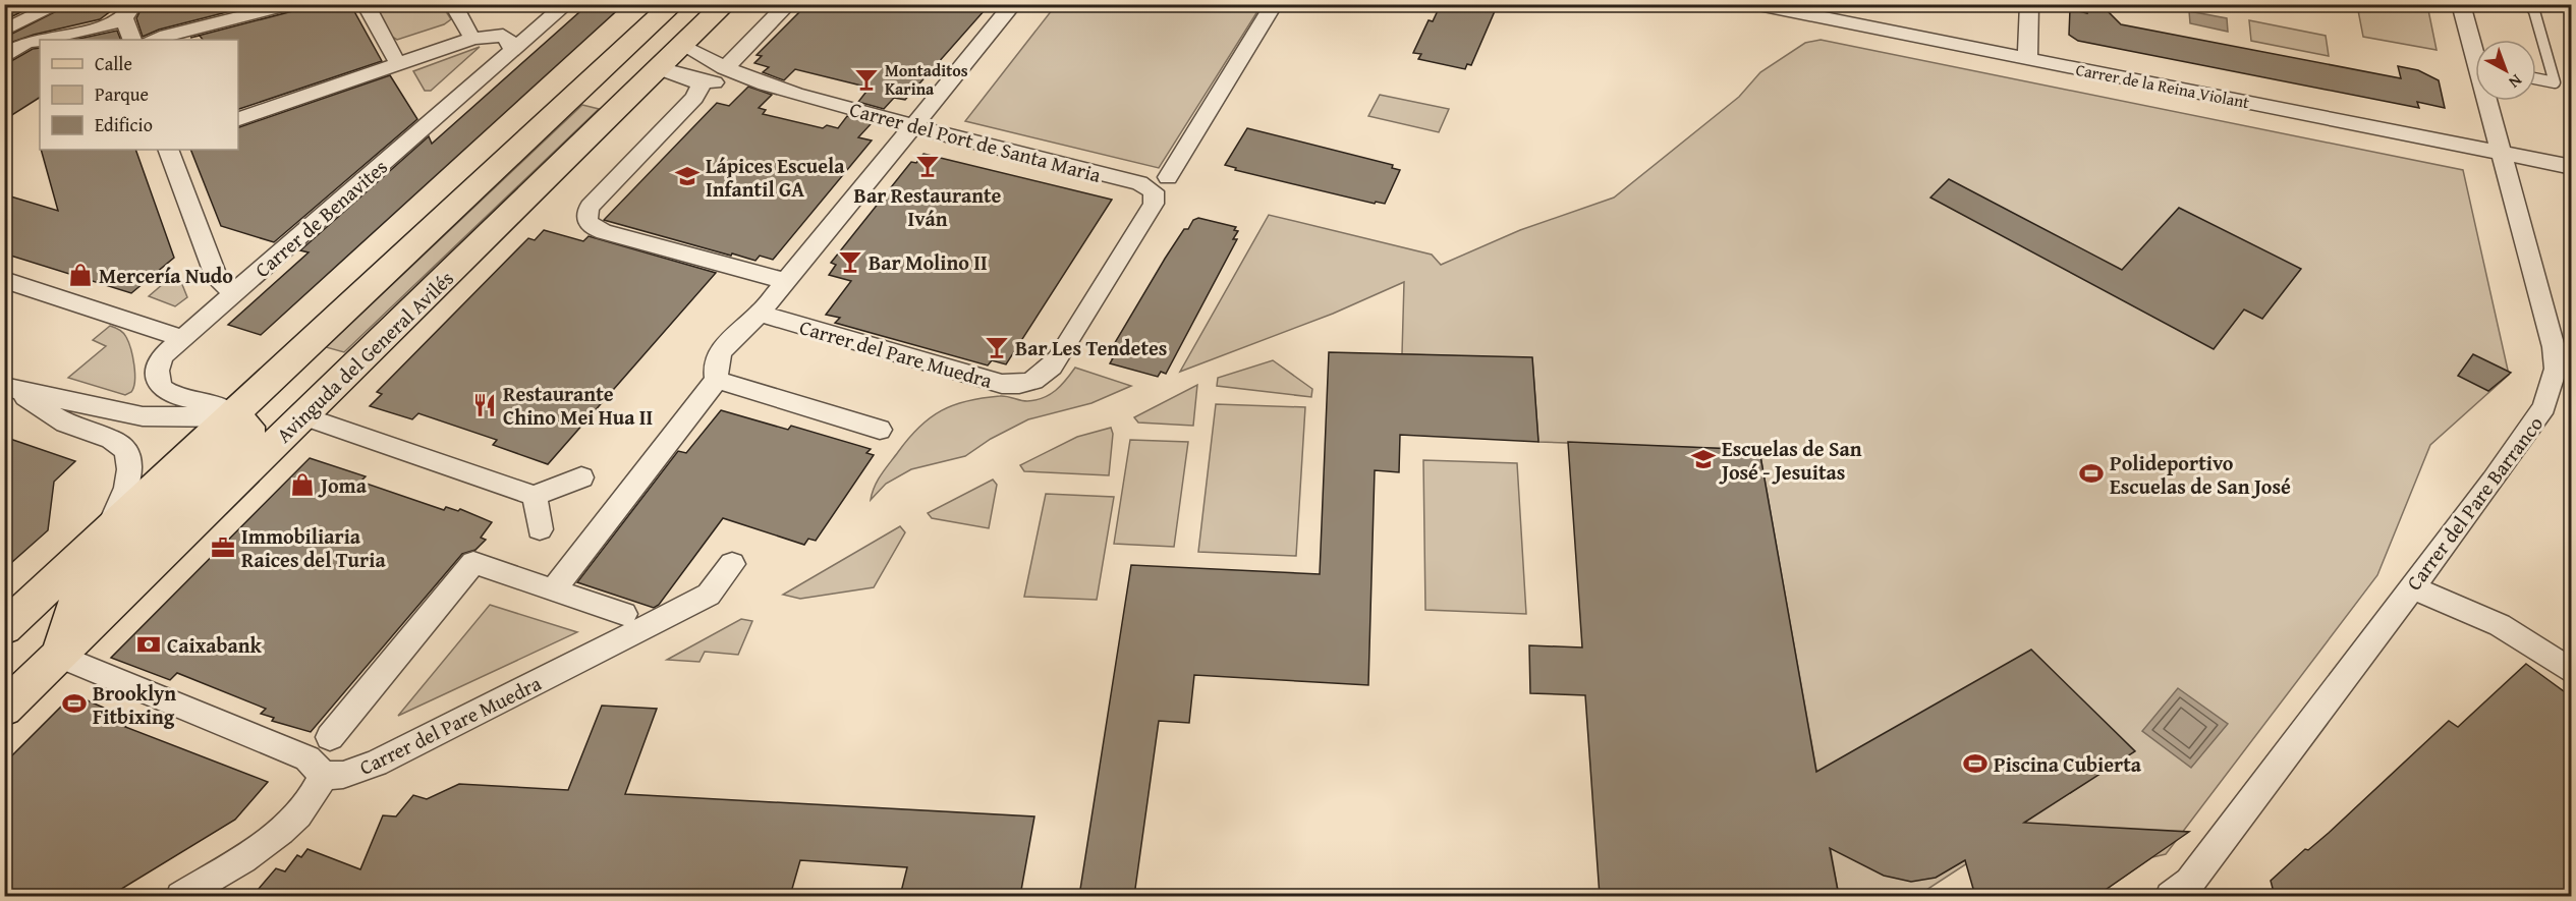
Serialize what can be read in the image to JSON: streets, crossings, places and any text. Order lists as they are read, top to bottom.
{
  "streets": {
    "main road": ["Avinguda del General Avilés"],
    "street": [
      "Carrer de la Reina Violant",
      "Carrer del Port de Santa Maria",
      "Carrer de Benavites",
      "Carrer del Pare Muedra",
      "Carrer del Pare Barranco"
    ]
  },
  "crossings": [
    ["Carrer de la Reina Violant", "Carrer del Pare Barranco"],
    ["Carrer del Port de Santa Maria", "Carrer del Pare Muedra"],
    ["Carrer del Port de Santa Maria", "Avinguda del General Avilés"]
  ],
  "places": {
    "bar": [
      "Montaditos Karina",
      "Bar Restaurante Iván",
      "Bar Molino II",
      "Bar Les Tendetes"
    ],
    "school or university": ["Lápices Escuela Infantil GA", "Escuelas de San José - Jesuitas"],
    "shop": ["Mercería Nudo", "Joma"],
    "restaurant": ["Restaurante Chino Mei Hua II"],
    "sports": ["Polideportivo Escuelas de San José", "Brooklyn Fitbixing", "Piscina Cubierta"],
    "office": ["Immobiliaria Raices del Turia"],
    "bank": ["Caixabank"]
  },
  "legend": ["Calle", "Parque", "Edificio"],
  "north": "bottom right"
}
